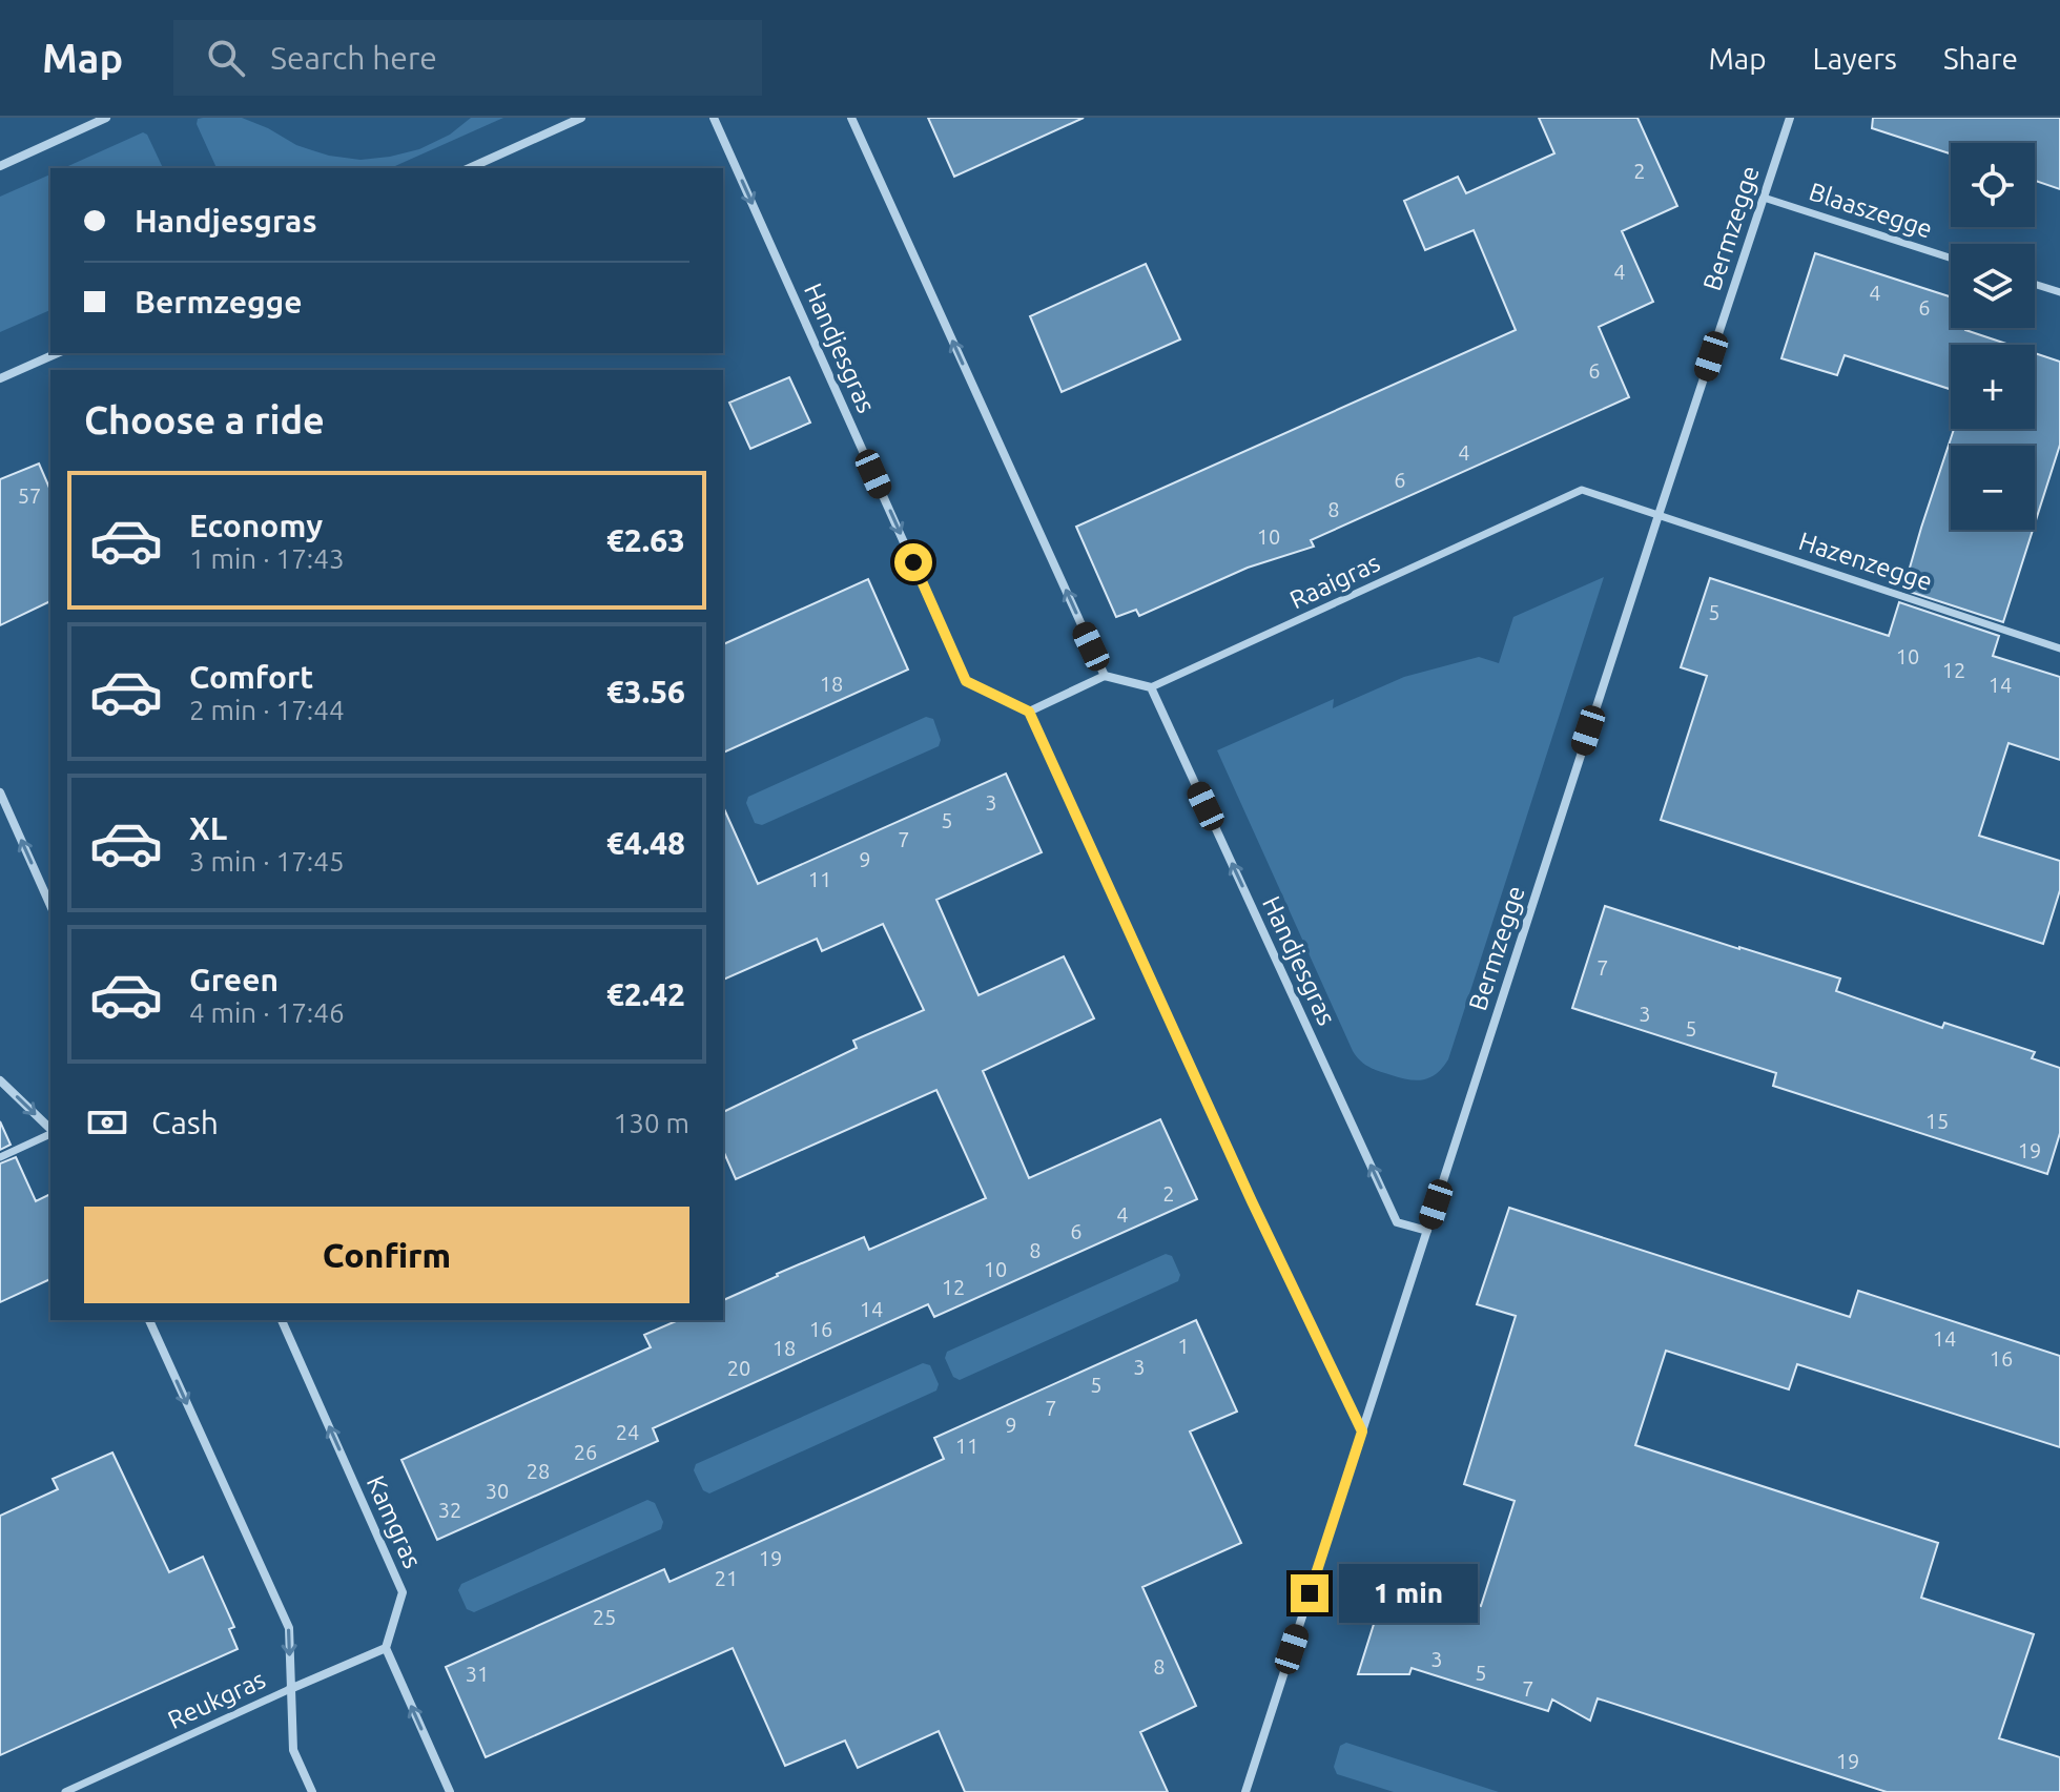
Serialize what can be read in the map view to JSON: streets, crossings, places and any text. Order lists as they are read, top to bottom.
{
  "streets": {
    "street": [
      "Blaaszegge",
      "Bermzegge",
      "Handjesgras",
      "Hazenzegge",
      "Raaigras",
      "Kamgras",
      "Reukgras"
    ]
  },
  "crossings": [
    ["Blaaszegge", "Bermzegge"],
    ["Bermzegge", "Handjesgras"],
    ["Bermzegge", "Hazenzegge"],
    ["Bermzegge", "Raaigras"],
    ["Handjesgras", "Raaigras"],
    ["Hazenzegge", "Raaigras"],
    ["Kamgras", "Reukgras"]
  ],
  "one_way": ["Kamgras"],
  "house_numbers": [
    "2",
    "4",
    "4",
    "6",
    "6",
    "4",
    "6",
    "57",
    "8",
    "10",
    "5",
    "10",
    "12",
    "18",
    "14",
    "3",
    "5",
    "7",
    "9",
    "11",
    "7",
    "3",
    "5",
    "15",
    "19",
    "2",
    "4",
    "6",
    "8",
    "10",
    "12",
    "14",
    "16",
    "14",
    "1",
    "18",
    "16",
    "3",
    "20",
    "5",
    "7",
    "9",
    "24",
    "11",
    "26",
    "28",
    "30",
    "32",
    "19",
    "21",
    "25",
    "3",
    "8",
    "5",
    "31",
    "7",
    "19"
  ],
  "page": {
    "header": "Map",
    "search": "Search here",
    "nav": ["Map", "Layers", "Share"],
    "map_buttons": ["+", "−"],
    "banner": ["Handjesgras", "Bermzegge"],
    "heading": "Choose a ride",
    "list": [
      {
        "name": "Economy",
        "note": "1 min · 17:43",
        "value": "€2.63"
      },
      {
        "name": "Comfort",
        "note": "2 min · 17:44",
        "value": "€3.56"
      },
      {
        "name": "XL",
        "note": "3 min · 17:45",
        "value": "€4.48"
      },
      {
        "name": "Green",
        "note": "4 min · 17:46",
        "value": "€2.42"
      }
    ],
    "pay": ["Cash", "130 m"],
    "buttons": "Confirm",
    "bubble": "1 min"
  }
}
